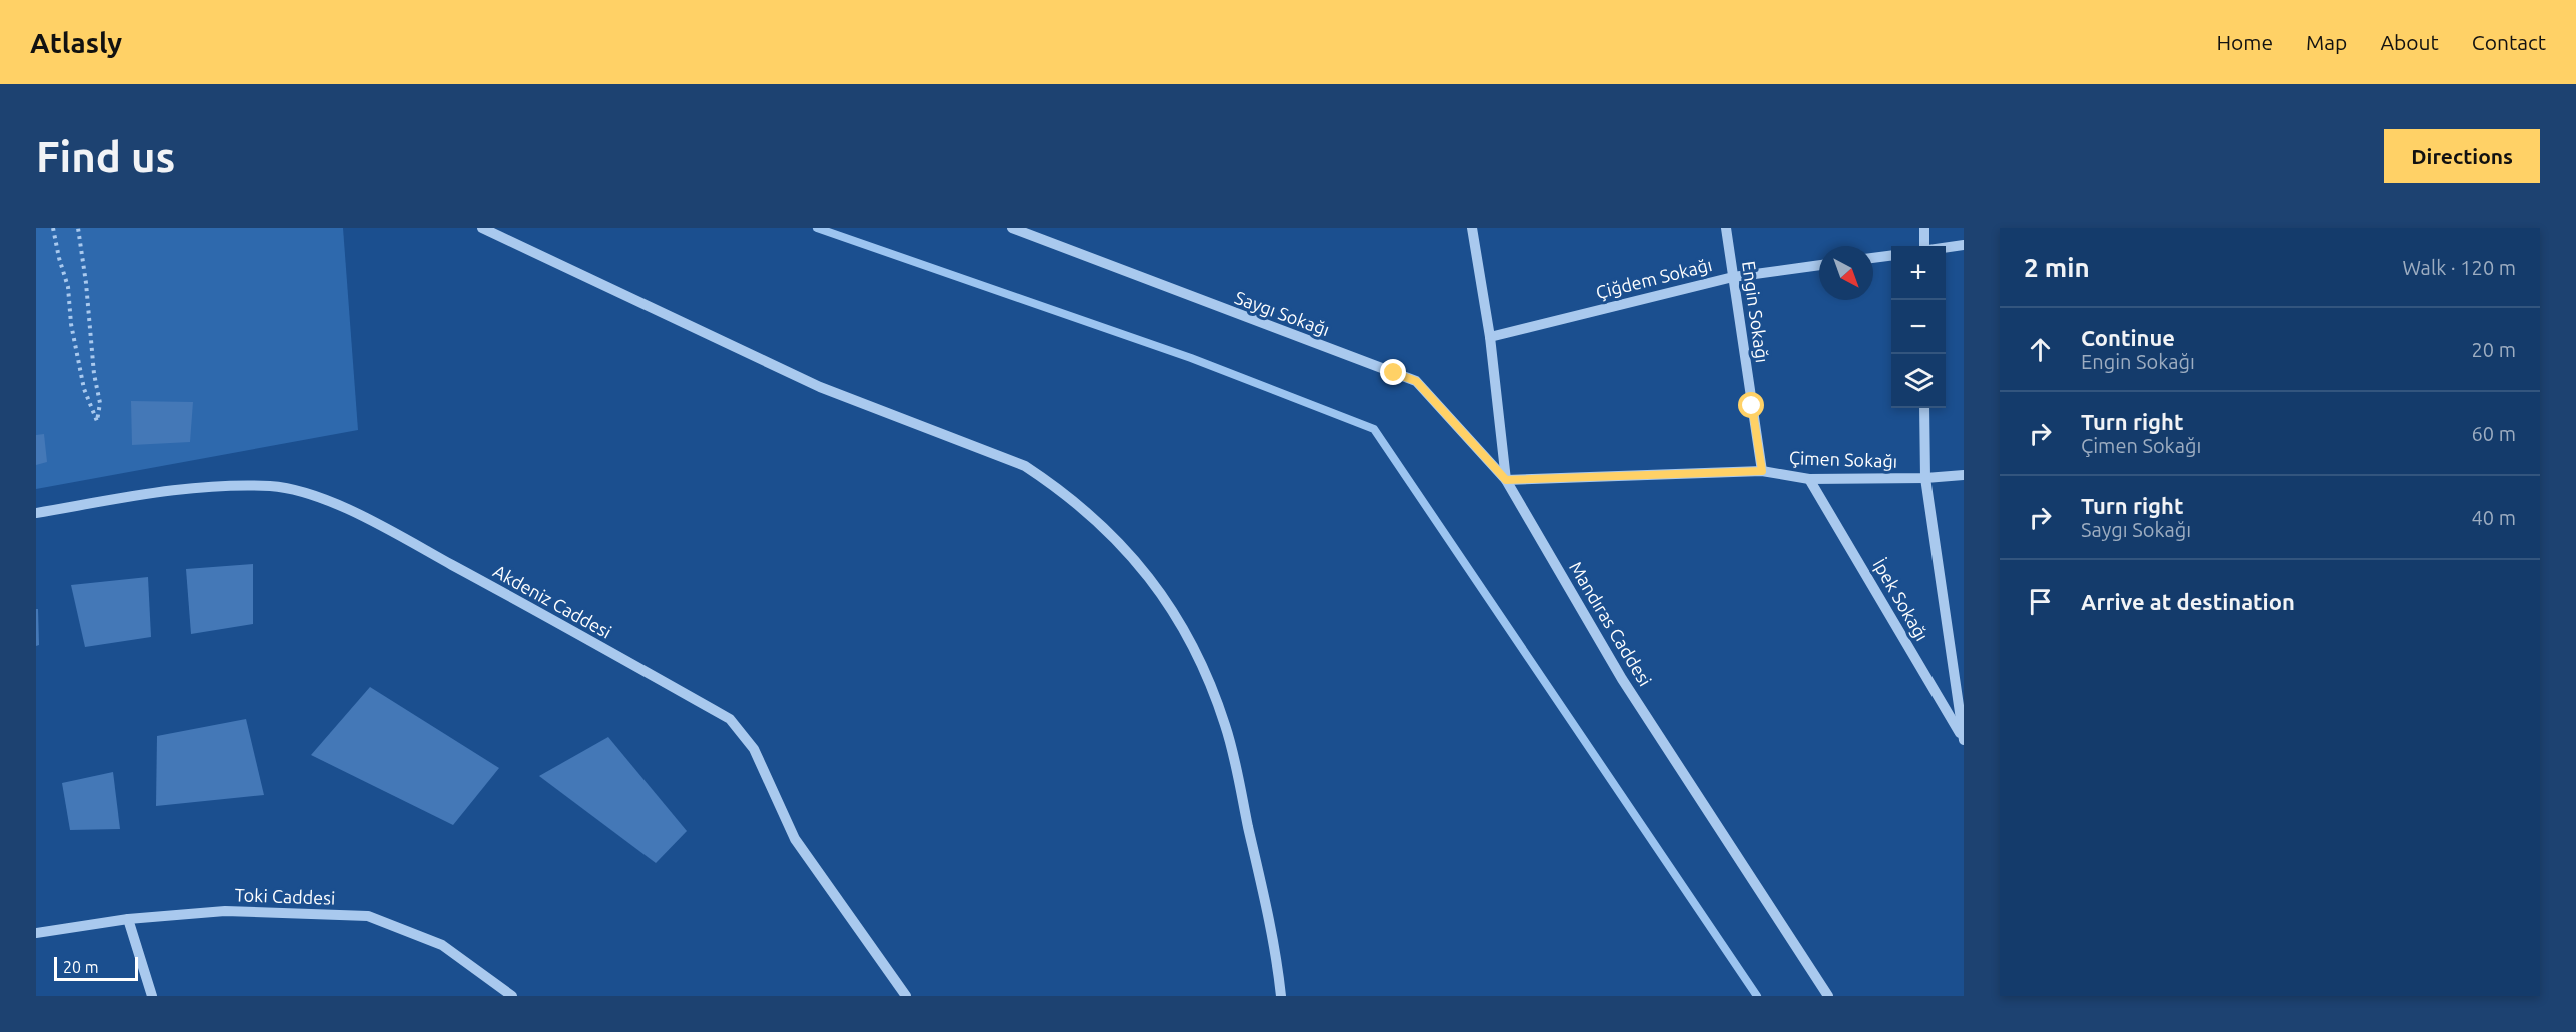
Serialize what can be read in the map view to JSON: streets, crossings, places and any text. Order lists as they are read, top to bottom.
{
  "streets": {
    "street": [
      "Çiğdem Sokağı",
      "Engin Sokağı",
      "Saygı Sokağı",
      "Çimen Sokağı",
      "İpek Sokağı",
      "Akdeniz Caddesi",
      "Mandıras Caddesi",
      "Toki Caddesi"
    ]
  },
  "crossings": [
    ["Çiğdem Sokağı", "Engin Sokağı"],
    ["Çiğdem Sokağı", "Mandıras Caddesi"],
    ["Engin Sokağı", "Çimen Sokağı"],
    ["Saygı Sokağı", "Çimen Sokağı"],
    ["Saygı Sokağı", "Mandıras Caddesi"],
    ["Çimen Sokağı", "İpek Sokağı"],
    ["Çimen Sokağı", "Mandıras Caddesi"]
  ],
  "scale_bar": "20 m",
  "north": "bottom right",
  "page": {
    "header": "Atlasly",
    "nav": [
      "Home",
      "Map",
      "About",
      "Contact"
    ],
    "buttons": "Directions",
    "title": "Find us",
    "heading": ["2 min", "Walk · 120 m"],
    "map_buttons": ["+", "−"],
    "list": [
      ["Continue", "Engin Sokağı", "20 m"],
      ["Turn right", "Çimen Sokağı", "60 m"],
      ["Turn right", "Saygı Sokağı", "40 m"],
      "Arrive at destination"
    ],
    "scale": "20 m"
  }
}
